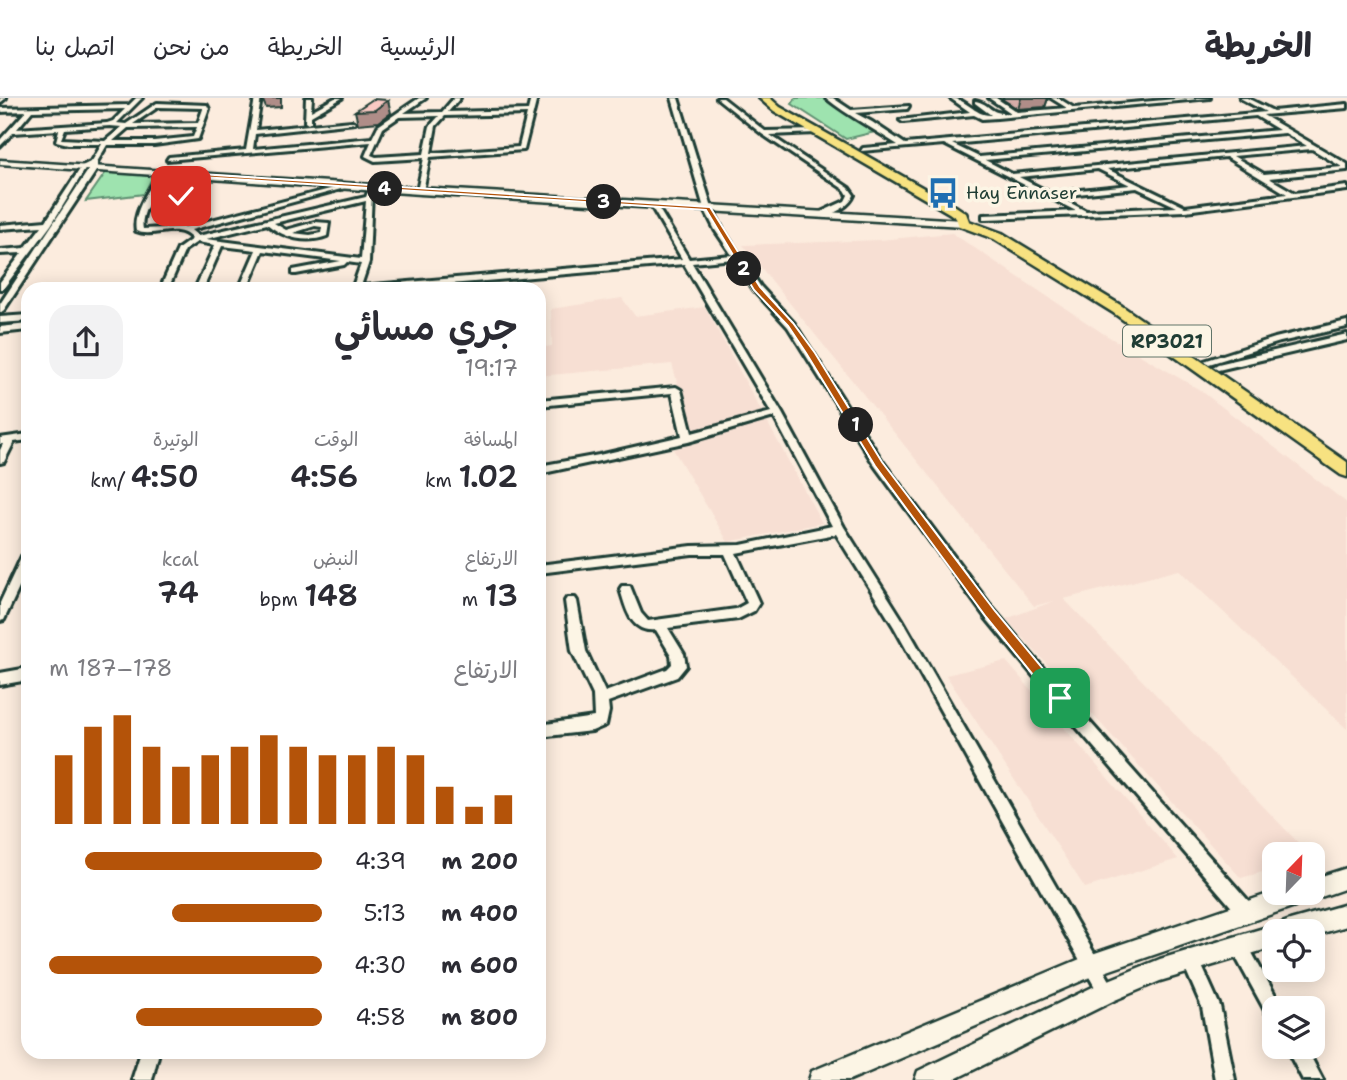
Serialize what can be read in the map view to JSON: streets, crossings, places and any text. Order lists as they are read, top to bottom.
{
  "streets": {
    "highway": ["RP3021"]
  },
  "places": {
    "bus stop": ["Hay Ennaser"]
  },
  "north": "top right",
  "page": {
    "header": "الخريطة",
    "nav": [
      "الرئيسية",
      "الخريطة",
      "من نحن",
      "اتصل بنا"
    ],
    "pins": [
      "4",
      "3",
      "2",
      "1"
    ],
    "heading": ["جري مسائي", "19:17"],
    "stats": [
      ["المسافة", "1.02 km"],
      ["الوقت", "4:56"],
      ["الوتيرة", "4:50 /km"],
      ["الارتفاع", "13 m"],
      ["النبض", "148 bpm"],
      ["kcal", "74"]
    ],
    "chart": ["الارتفاع", "178–187 m"],
    "list": [
      {
        "name": "200 m",
        "note": "4:39"
      },
      {
        "name": "400 m",
        "note": "5:13"
      },
      {
        "name": "600 m",
        "note": "4:30"
      },
      {
        "name": "800 m",
        "note": "4:58"
      }
    ]
  }
}
